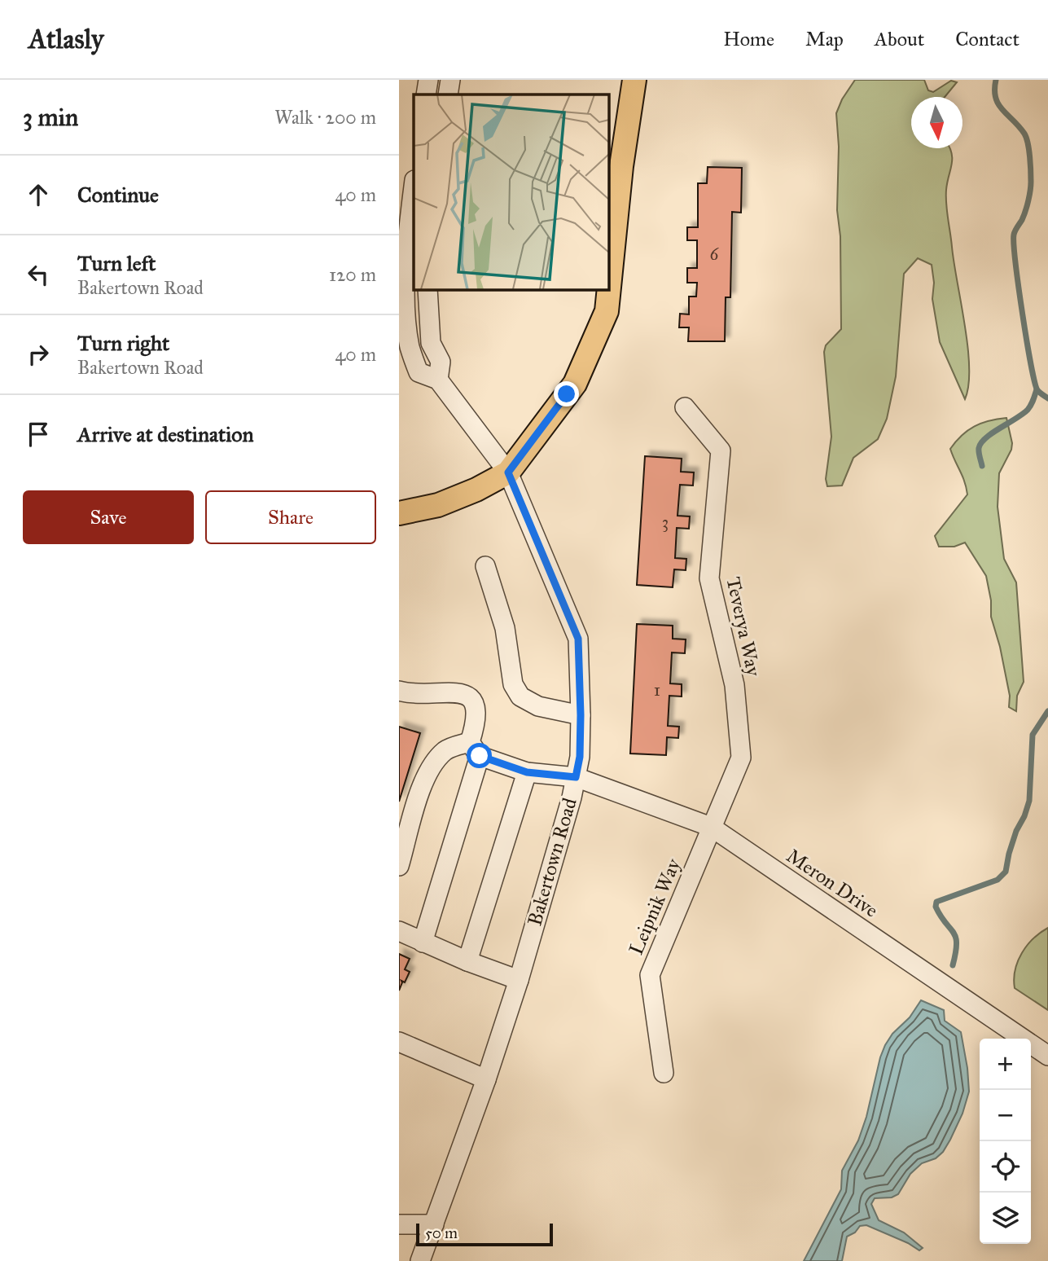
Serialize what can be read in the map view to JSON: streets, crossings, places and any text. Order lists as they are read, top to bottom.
{
  "streets": {
    "street": [
      "Teverya Way",
      "Bakertown Road",
      "Meron Drive",
      "Leipnik Way"
    ]
  },
  "crossings": [
    ["Teverya Way", "Meron Drive"],
    ["Teverya Way", "Leipnik Way"],
    ["Bakertown Road", "Meron Drive"],
    ["Meron Drive", "Leipnik Way"]
  ],
  "house_numbers": ["6", "3", "1"],
  "scale_bar": "50 m",
  "north": "bottom",
  "page": {
    "header": "Atlasly",
    "nav": [
      "Home",
      "Map",
      "About",
      "Contact"
    ],
    "heading": ["3 min", "Walk · 200 m"],
    "list": [
      ["Continue", "40 m"],
      ["Turn left", "Bakertown Road", "120 m"],
      ["Turn right", "Bakertown Road", "40 m"],
      "Arrive at destination"
    ],
    "buttons": ["Save", "Share"],
    "map_buttons": ["+", "−"],
    "scale": "50 m"
  }
}
